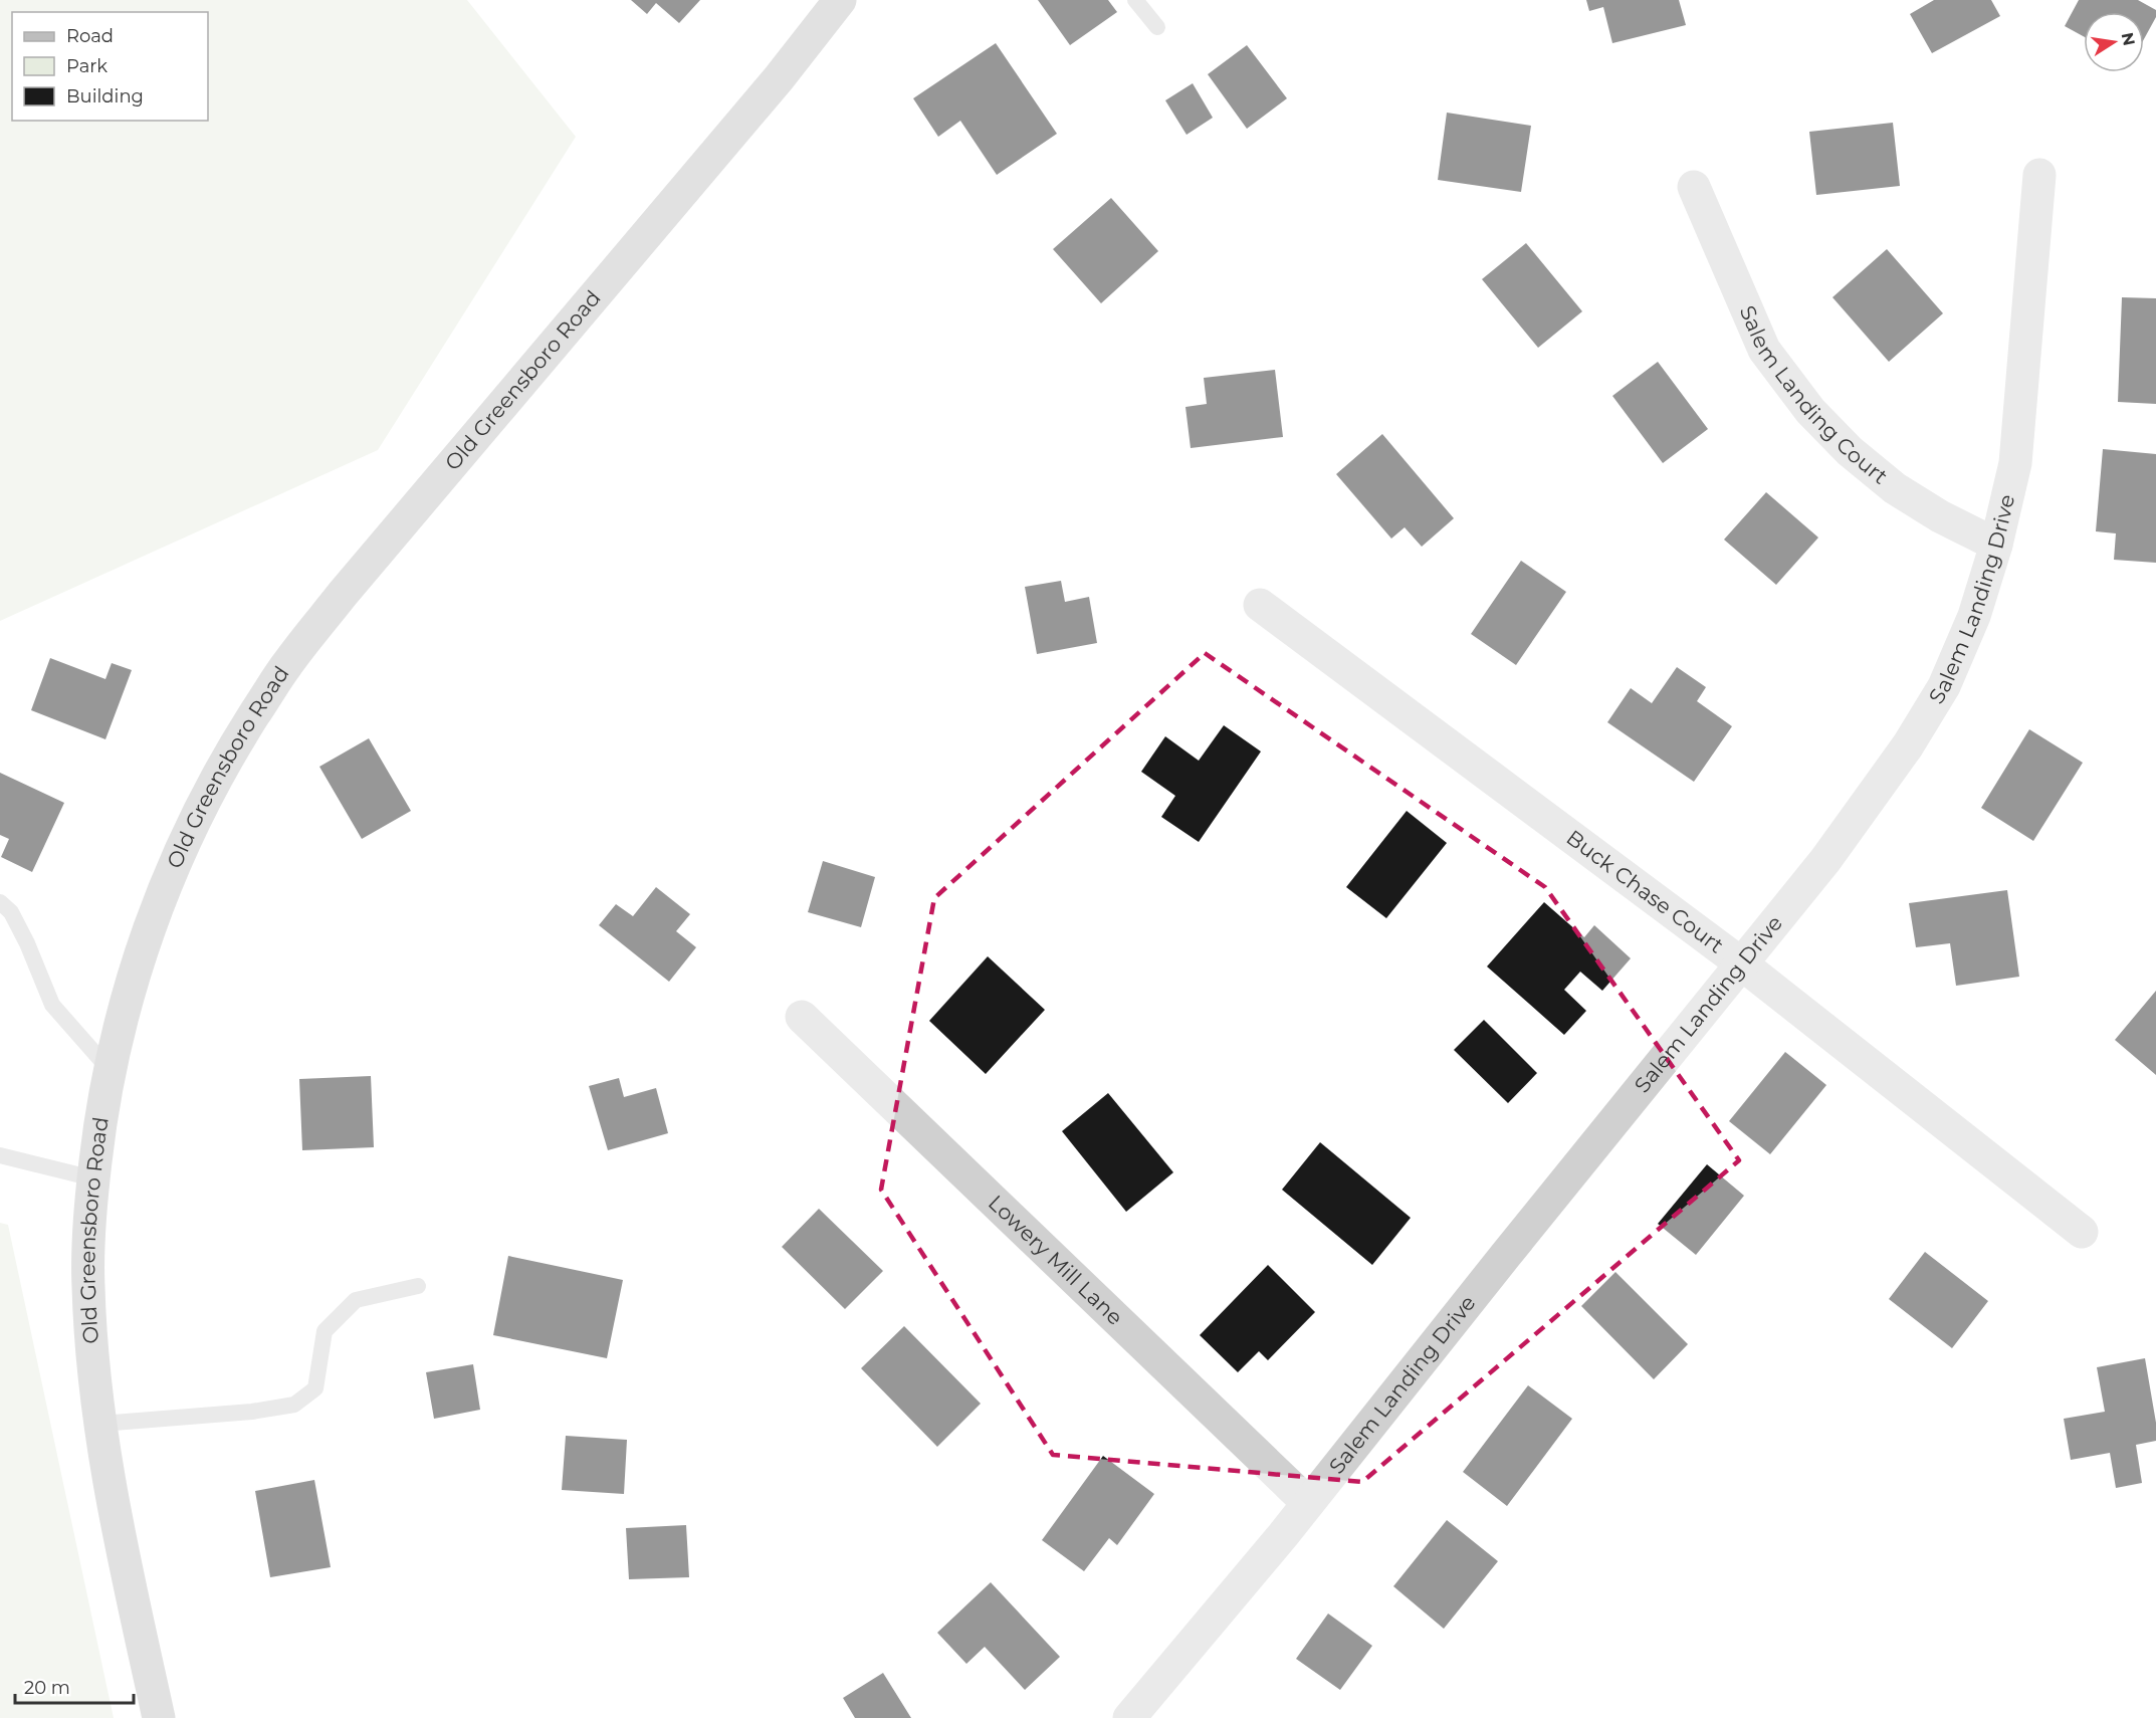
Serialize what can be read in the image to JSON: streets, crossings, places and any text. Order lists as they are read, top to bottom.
{
  "streets": {
    "main road": ["Old Greensboro Road"],
    "street": [
      "Salem Landing Court",
      "Salem Landing Drive",
      "Buck Chase Court",
      "Lowery Mill Lane"
    ]
  },
  "crossings": [
    ["Salem Landing Court", "Salem Landing Drive"],
    ["Salem Landing Drive", "Buck Chase Court"],
    ["Salem Landing Drive", "Lowery Mill Lane"]
  ],
  "legend": ["Road", "Park", "Building"],
  "scale_bar": "20 m",
  "north": "right"
}
